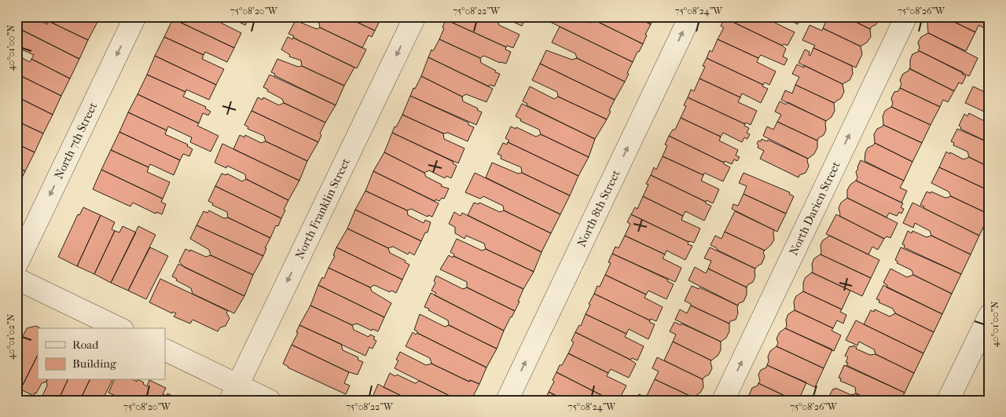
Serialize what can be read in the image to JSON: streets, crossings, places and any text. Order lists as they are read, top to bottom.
{
  "streets": {
    "street": [
      "North 7th Street",
      "North Franklin Street",
      "North 8th Street",
      "North Darien Street"
    ]
  },
  "one_way": [
    "North 7th Street",
    "North Franklin Street",
    "North 8th Street",
    "North Darien Street"
  ],
  "legend": ["Road", "Building"],
  "coordinates": [
    "75°08'20\"W",
    "75°08'22\"W",
    "75°08'24\"W",
    "75°08'26\"W",
    "40°01'00\"N",
    "40°01'02\"N"
  ]
}
